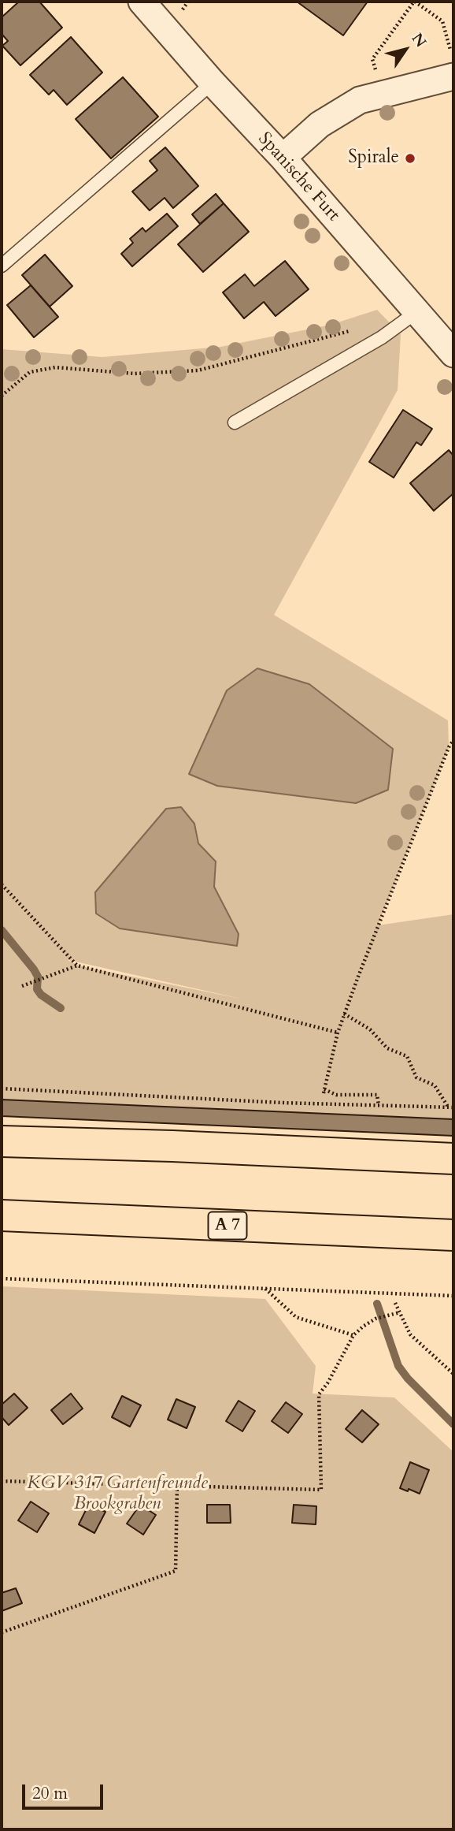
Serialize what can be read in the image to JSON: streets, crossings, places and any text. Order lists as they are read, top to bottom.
{
  "streets": {
    "highway": ["A 7"],
    "street": ["Spanische Furt"]
  },
  "parks": ["KGV 317 Gartenfreunde Brookgraben"],
  "places": ["Spirale"],
  "scale_bar": "20 m",
  "north": "top right"
}
